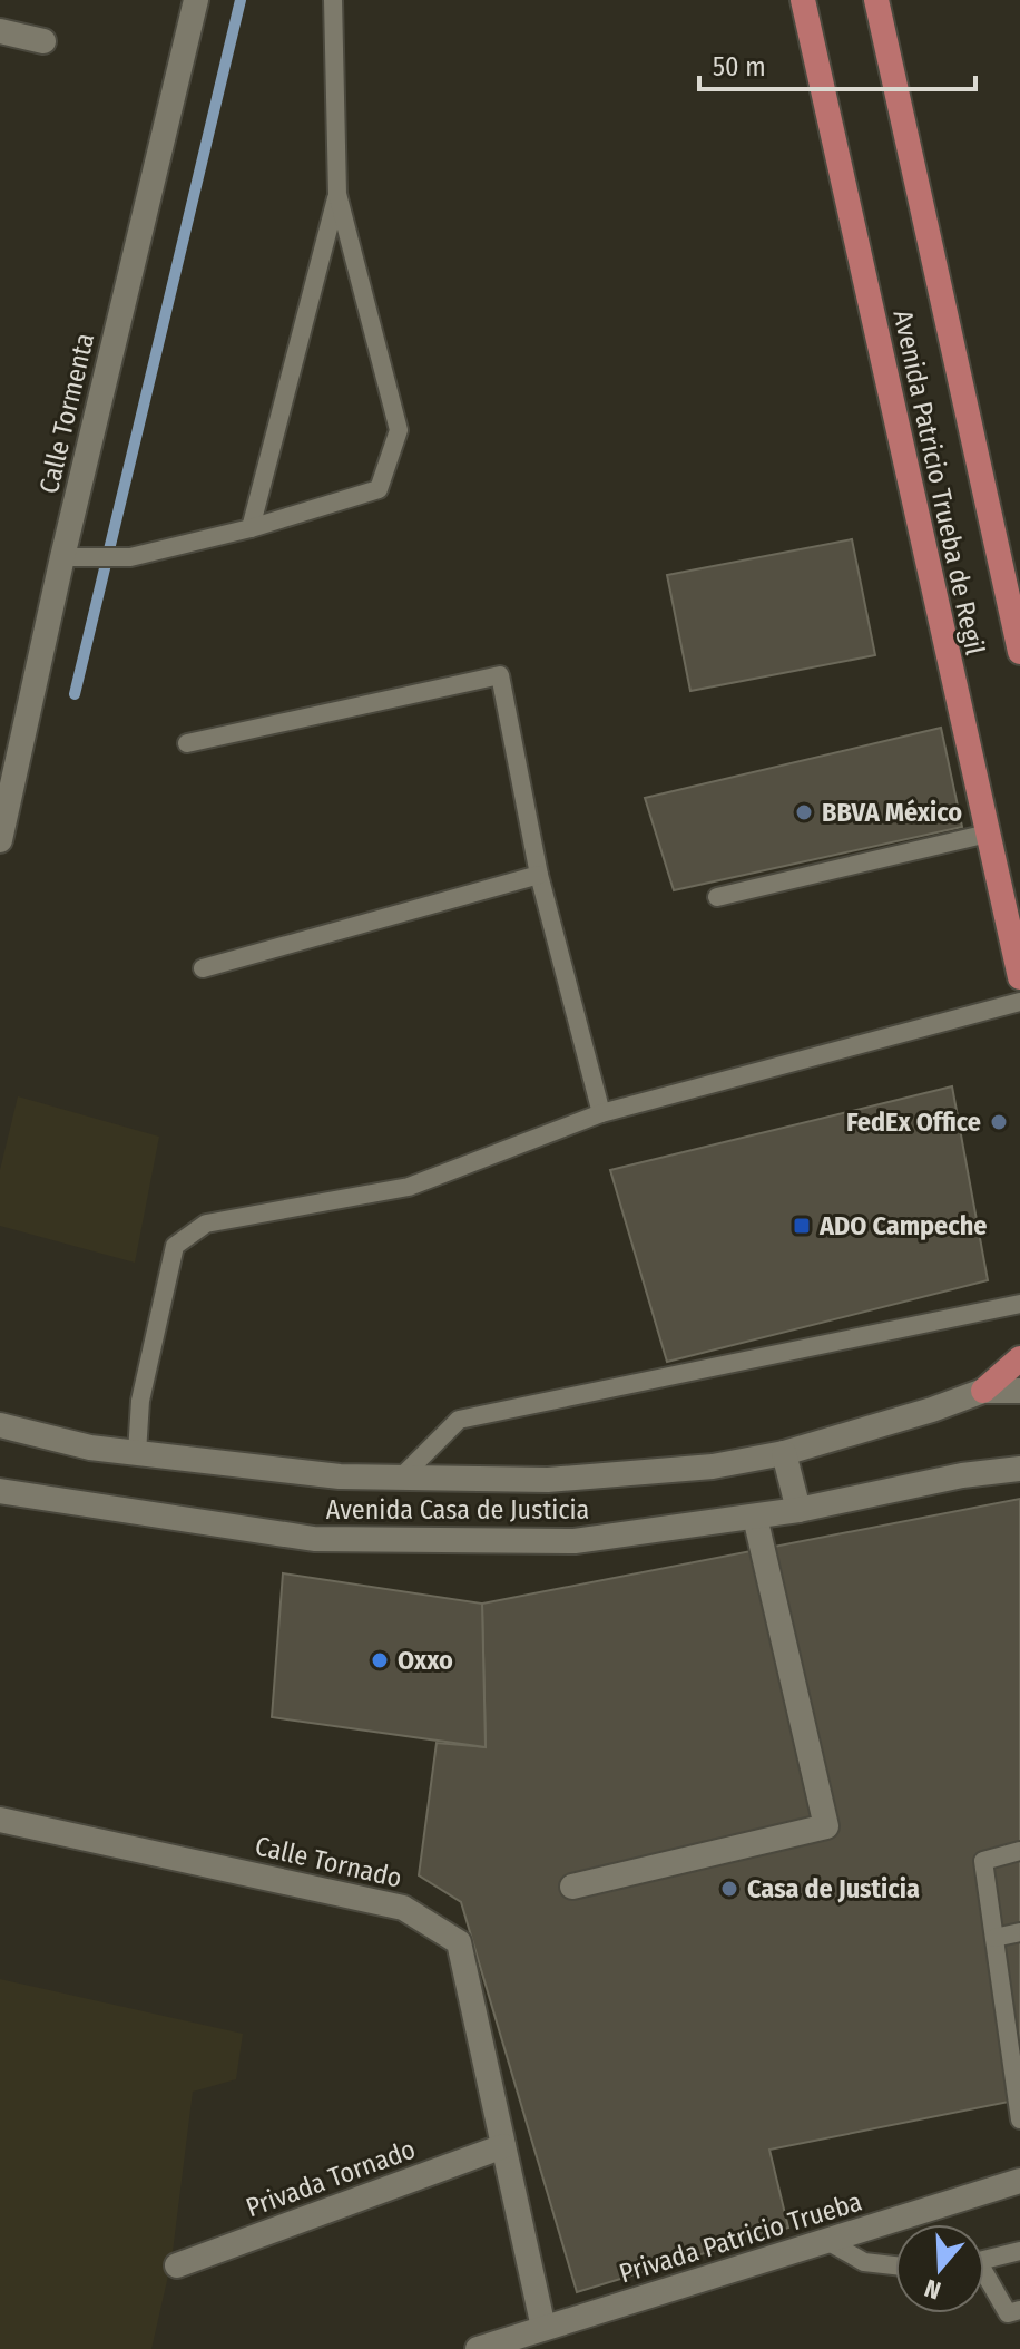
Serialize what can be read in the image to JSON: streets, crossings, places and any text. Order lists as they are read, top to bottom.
{
  "streets": {
    "main road": ["Avenida Patricio Trueba de Regil"],
    "street": [
      "Calle Tormenta",
      "Avenida Casa de Justicia",
      "Calle Tornado",
      "Privada Tornado",
      "Privada Patricio Trueba"
    ]
  },
  "crossings": [
    ["Calle Tornado", "Privada Tornado"],
    ["Calle Tornado", "Privada Patricio Trueba"]
  ],
  "places": {
    "other": [
      "BBVA México",
      "FedEx Office",
      "Oxxo",
      "Casa de Justicia"
    ],
    "transit": ["ADO Campeche"]
  },
  "scale_bar": "50 m",
  "north": "bottom"
}
